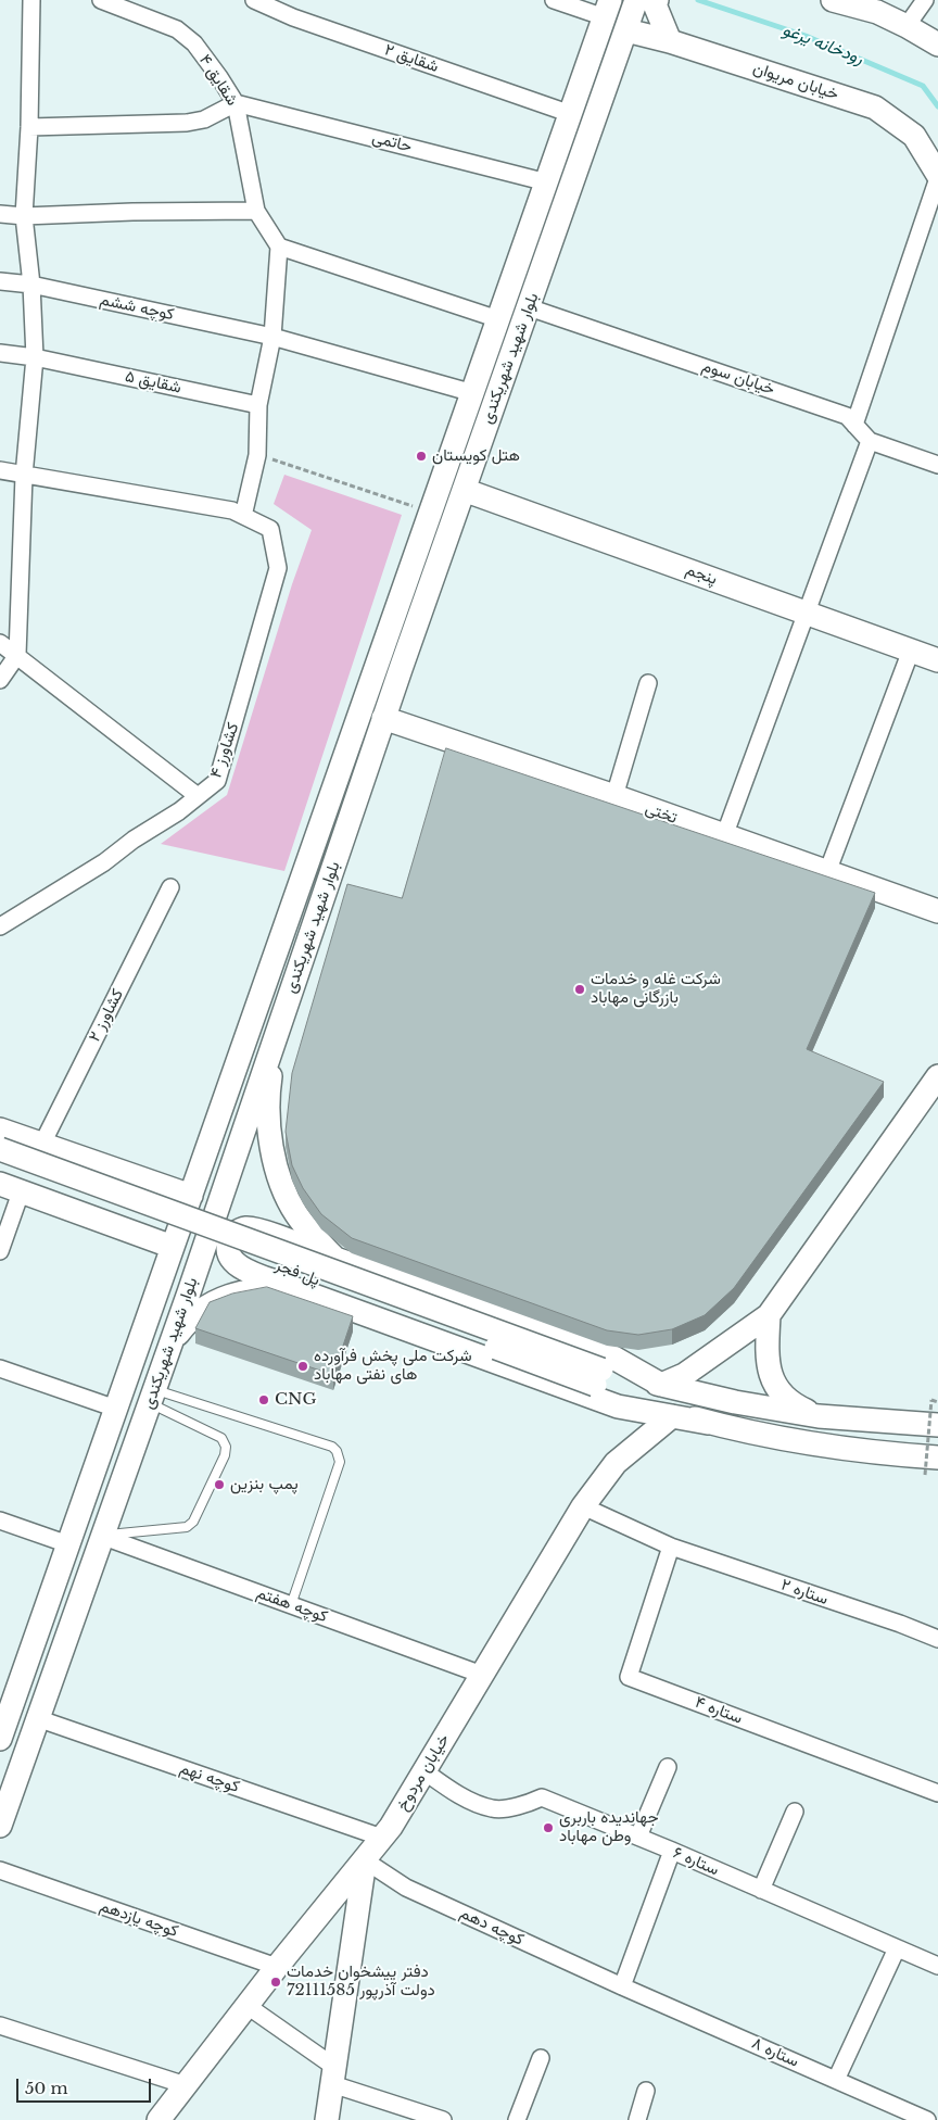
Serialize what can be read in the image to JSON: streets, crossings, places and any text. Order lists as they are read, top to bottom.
{
  "streets": {
    "main road": [
      "خیابان مریوان",
      "بلوار شهید شهریکندی",
      "پنجم",
      "تختی",
      "پل فجر",
      "خیابان مردوخ"
    ],
    "street": [
      "شقایق ۲",
      "شقایق ۴",
      "حاتمی",
      "کوچه ششم",
      "خیابان سوم",
      "شقایق ۵",
      "کشاورز ۴",
      "کشاورز ۲",
      "ستاره ۲",
      "کوچه هفتم",
      "ستاره ۴",
      "کوچه نهم",
      "ستاره ۶",
      "کوچه یازدهم",
      "کوچه دهم",
      "ستاره ۸"
    ]
  },
  "crossings": [
    ["شقایق ۲", "بلوار شهید شهریکندی"],
    ["شقایق ۴", "حاتمی"],
    ["خیابان مریوان", "بلوار شهید شهریکندی"],
    ["حاتمی", "بلوار شهید شهریکندی"],
    ["کوچه ششم", "بلوار شهید شهریکندی"],
    ["بلوار شهید شهریکندی", "خیابان سوم"],
    ["بلوار شهید شهریکندی", "پنجم"],
    ["بلوار شهید شهریکندی", "تختی"],
    ["بلوار شهید شهریکندی", "کوچه هفتم"],
    ["بلوار شهید شهریکندی", "کوچه نهم"],
    ["ستاره ۲", "ستاره ۴"],
    ["ستاره ۲", "خیابان مردوخ"],
    ["کوچه هفتم", "خیابان مردوخ"],
    ["خیابان مردوخ", "کوچه نهم"],
    ["خیابان مردوخ", "ستاره ۶"],
    ["خیابان مردوخ", "کوچه یازدهم"],
    ["خیابان مردوخ", "کوچه دهم"],
    ["کوچه دهم", "ستاره ۸"]
  ],
  "water": ["رودخانه یرغو"],
  "places": [
    "هتل کویستان",
    "شرکت غله و خدمات بازرگانی مهاباد",
    "شرکت ملی پخش فرآورده های نفتی مهاباد",
    "CNG",
    "پمپ بنزین",
    "جهاندیده باربری وطن مهاباد",
    "دفتر پیشخوان خدمات دولت آذرپور 72111585"
  ],
  "scale_bar": "50 m"
}
